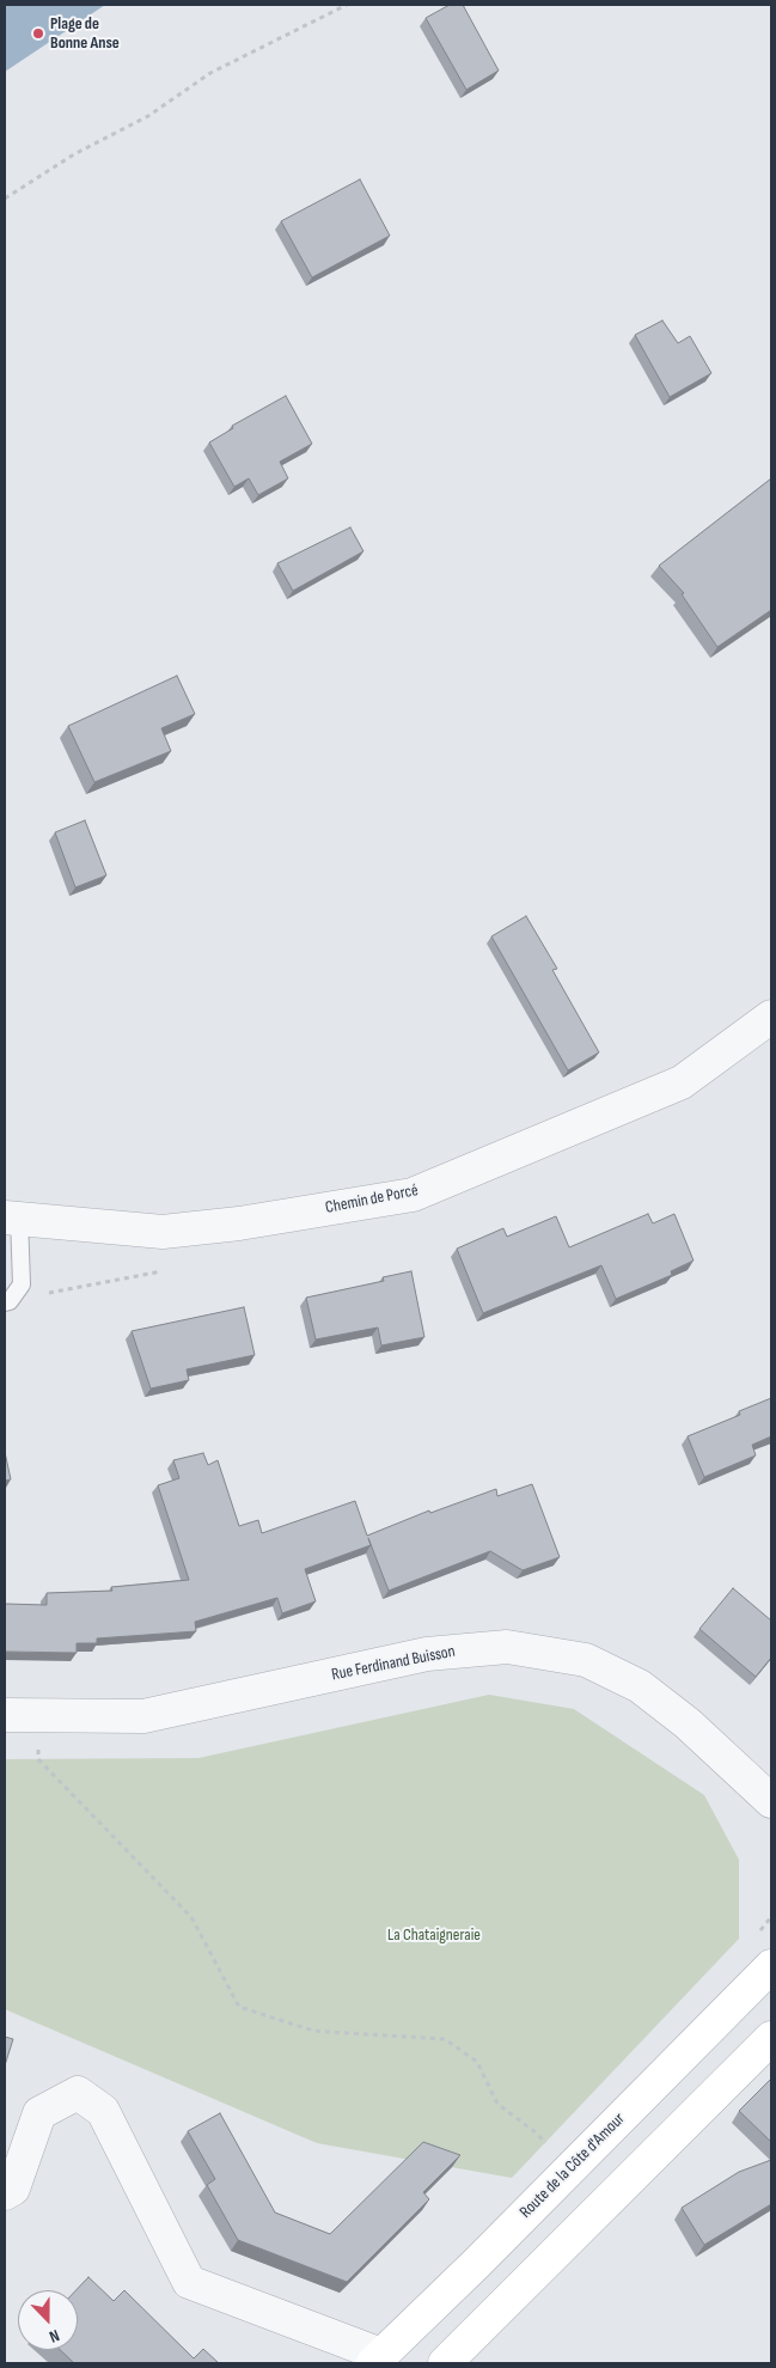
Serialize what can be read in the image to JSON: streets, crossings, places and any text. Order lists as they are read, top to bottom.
{
  "streets": {
    "main road": ["Route de la Côte d'Amour"],
    "street": ["Chemin de Porcé", "Rue Ferdinand Buisson"]
  },
  "parks": ["La Chataigneraie"],
  "places": ["Plage de Bonne Anse"],
  "north": "bottom"
}
